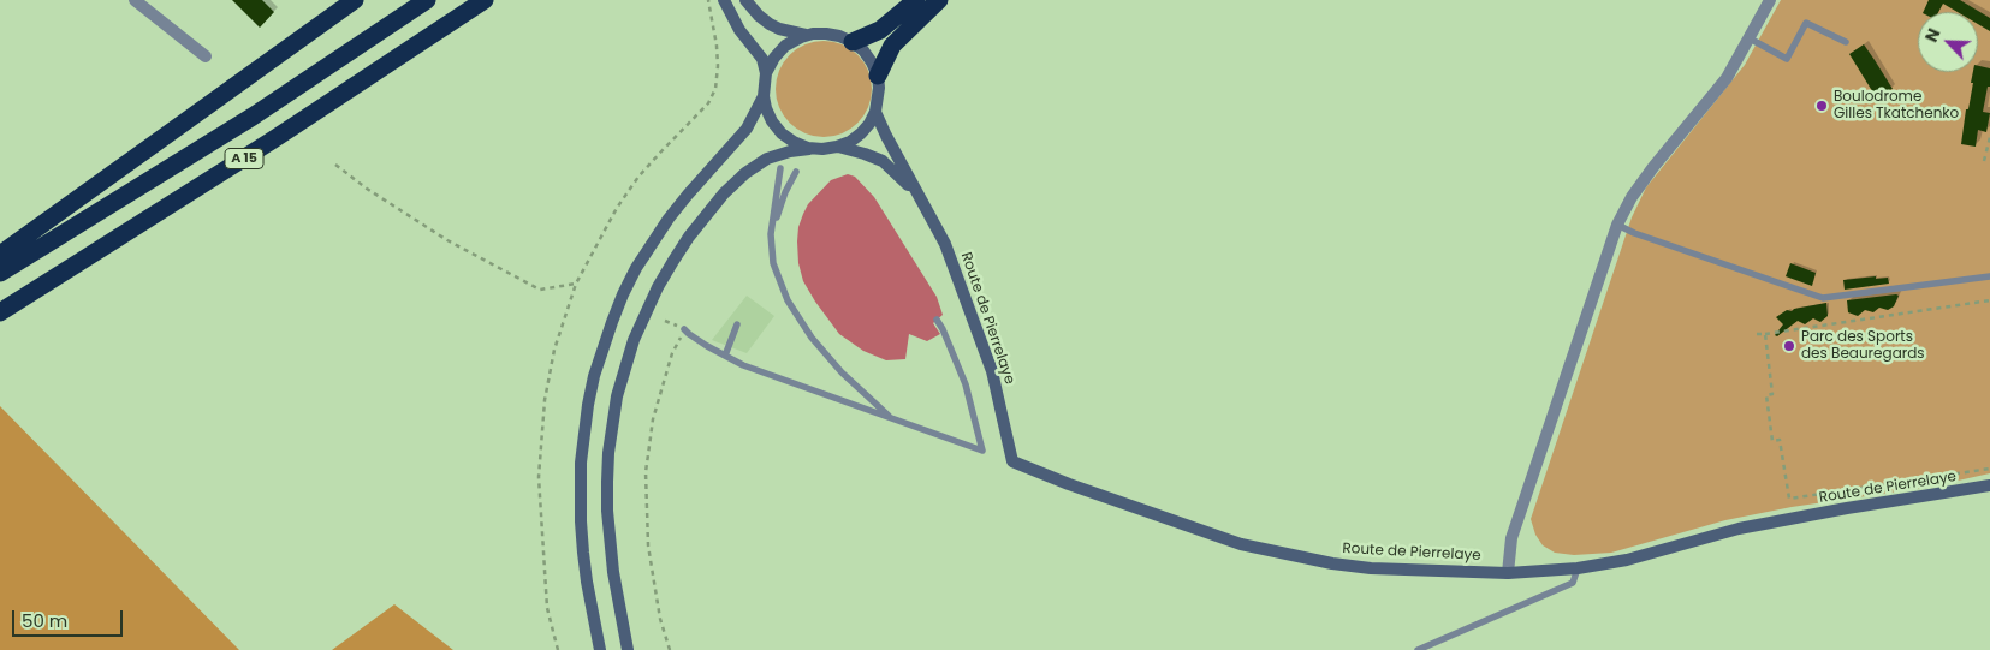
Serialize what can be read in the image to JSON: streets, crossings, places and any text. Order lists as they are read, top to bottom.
{
  "streets": {
    "highway": ["A 15"],
    "main road": ["Route de Pierrelaye"]
  },
  "places": ["Boulodrome Gilles Tkatchenko", "Parc des Sports des Beauregards"],
  "scale_bar": "50 m",
  "north": "top left"
}
